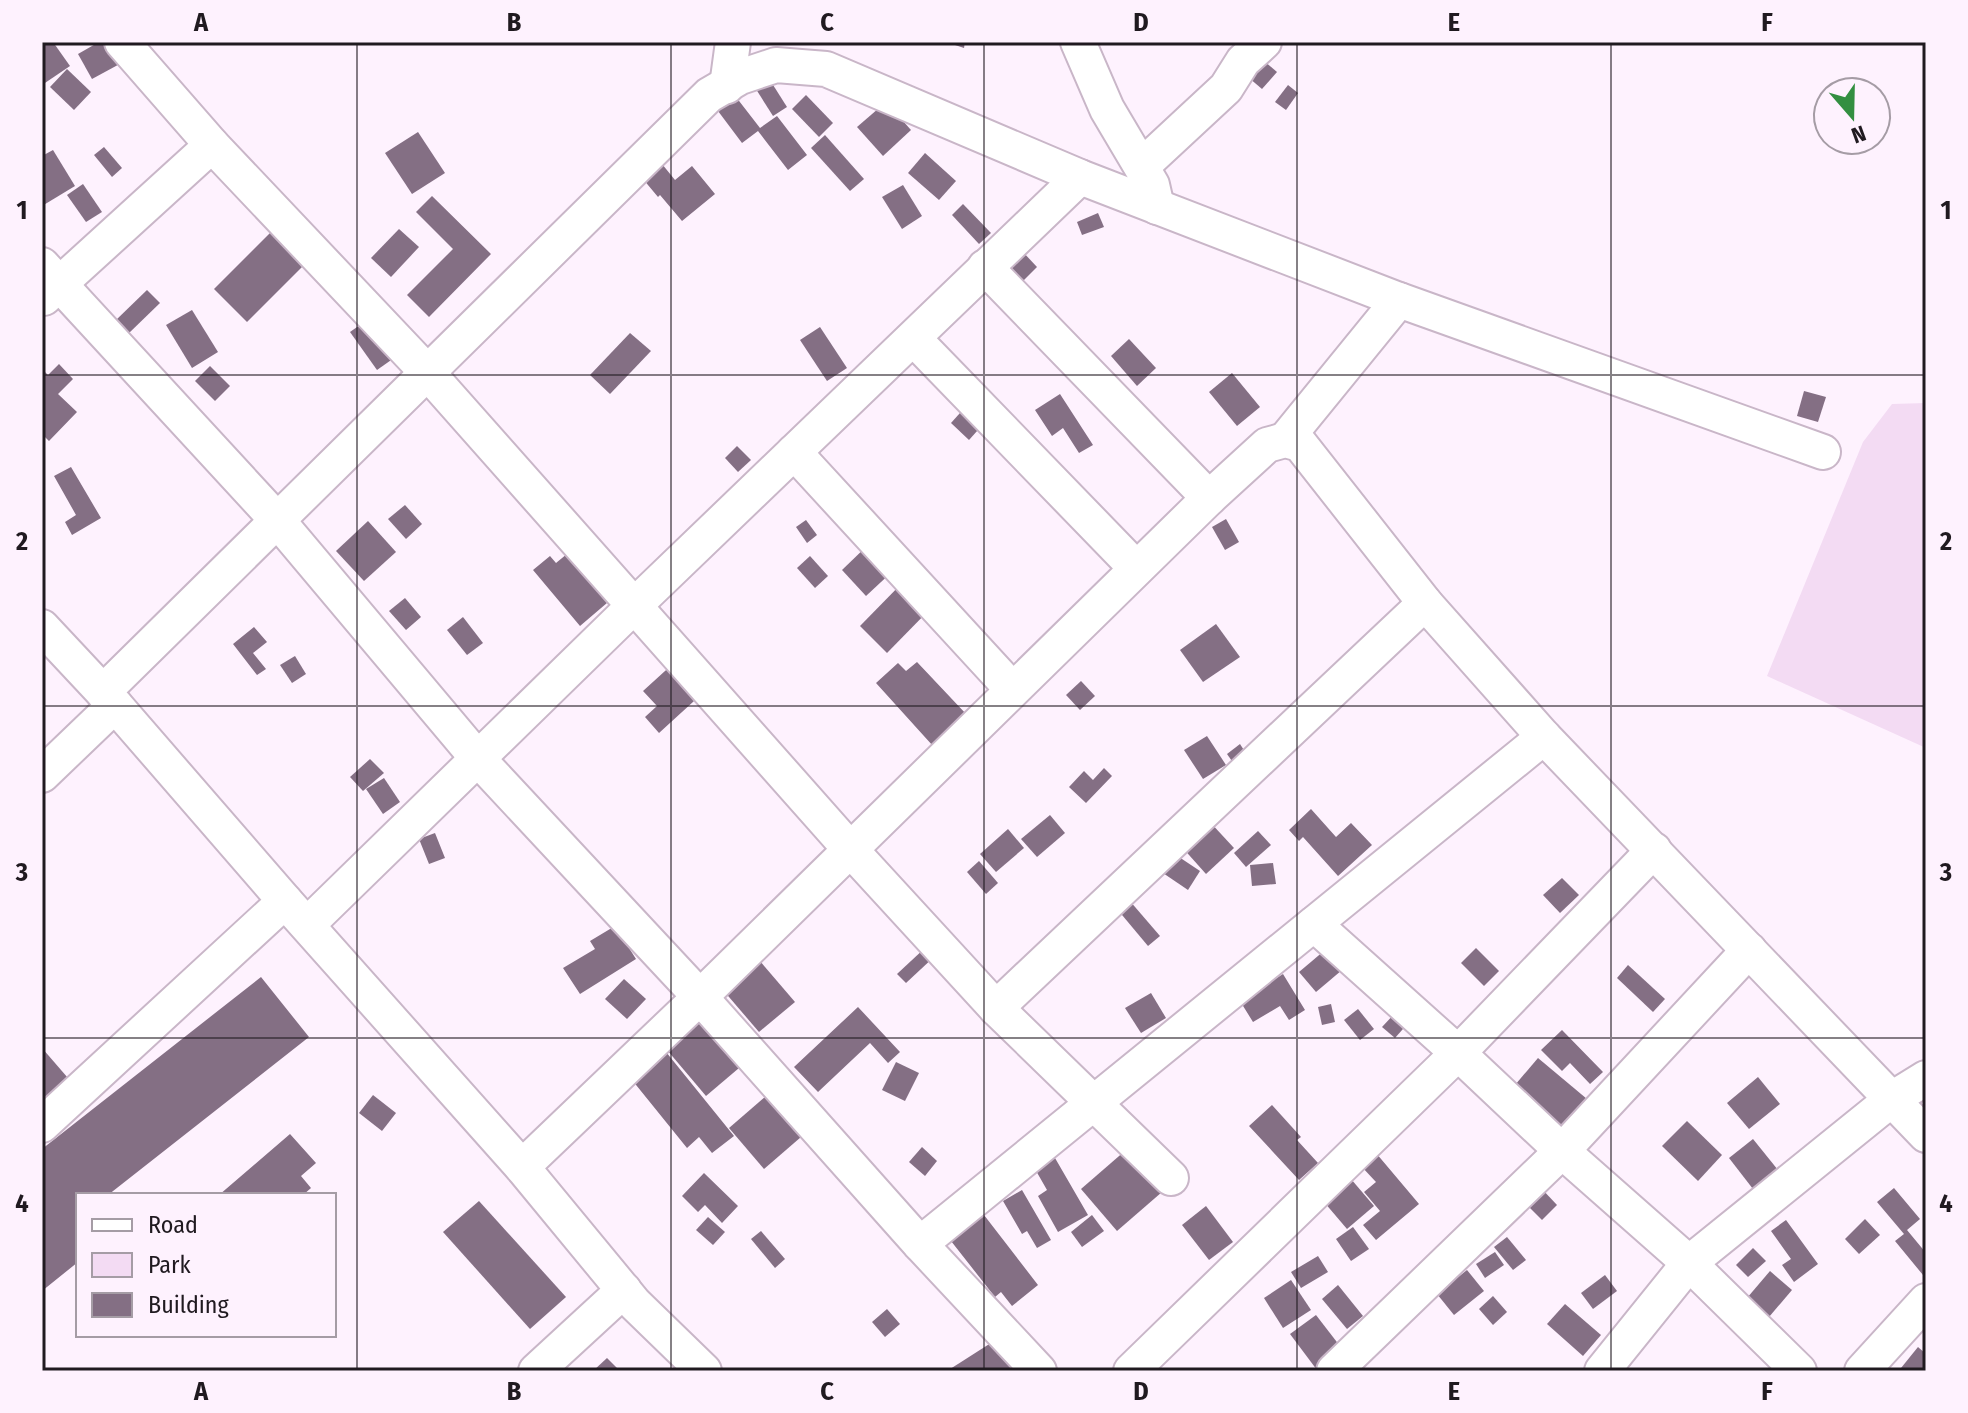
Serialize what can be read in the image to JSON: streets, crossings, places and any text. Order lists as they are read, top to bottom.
{
  "legend": ["Road", "Park", "Building"],
  "north": "bottom",
  "grid": {
    "columns": [
      "A",
      "B",
      "C",
      "D",
      "E",
      "F"
    ],
    "rows": [
      "1",
      "2",
      "3",
      "4"
    ]
  }
}
